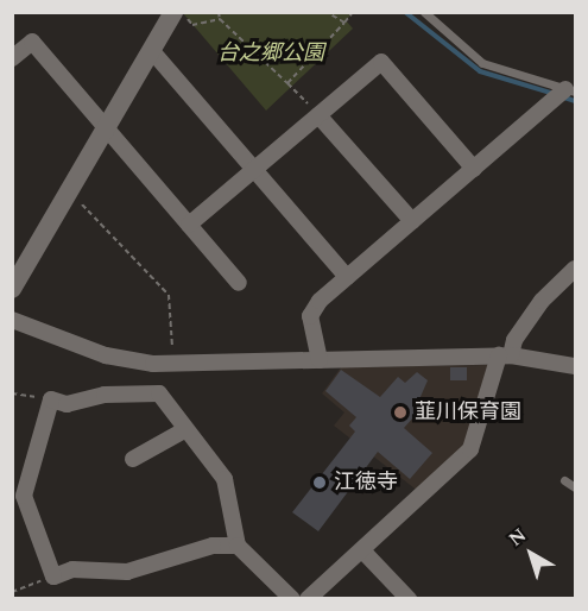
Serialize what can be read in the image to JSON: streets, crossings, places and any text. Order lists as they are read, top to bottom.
{
  "parks": ["台之郷公園"],
  "places": ["韮川保育園", "江徳寺"],
  "north": "top left"
}
